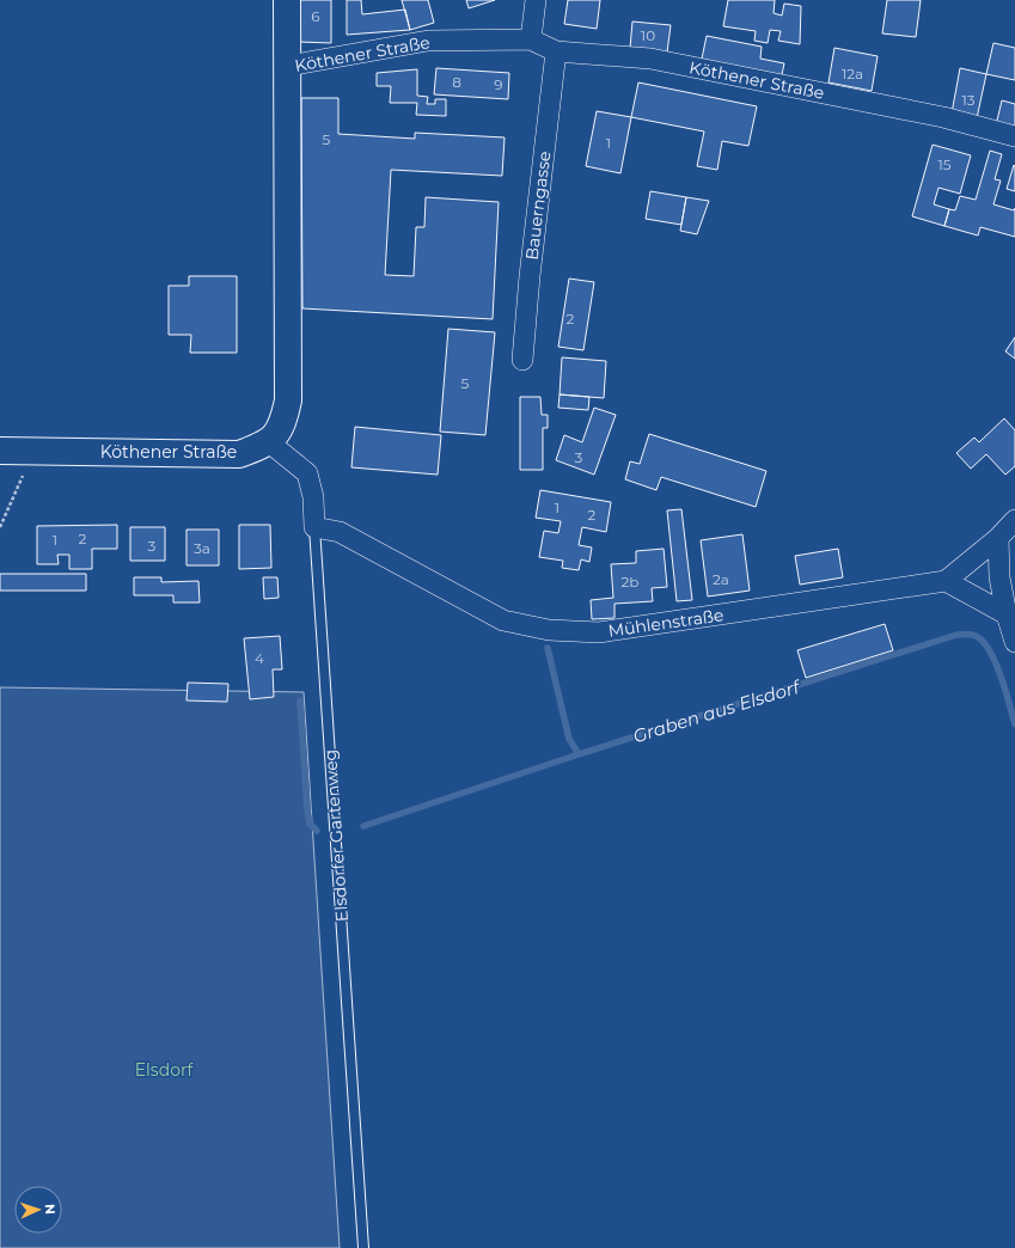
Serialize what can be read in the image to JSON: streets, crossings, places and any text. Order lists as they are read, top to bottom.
{
  "streets": {
    "street": [
      "Köthener Straße",
      "Bauerngasse",
      "Mühlenstraße",
      "Elsdorfer Gartenweg"
    ]
  },
  "crossings": [
    ["Köthener Straße", "Bauerngasse"],
    ["Köthener Straße", "Elsdorfer Gartenweg"],
    ["Mühlenstraße", "Elsdorfer Gartenweg"]
  ],
  "water": ["Graben aus Elsdorf"],
  "parks": ["Elsdorf"],
  "house_numbers": [
    "6",
    "10",
    "12a",
    "8",
    "9",
    "13",
    "5",
    "1",
    "15",
    "2",
    "5",
    "3",
    "1",
    "2",
    "2",
    "1",
    "3",
    "3a",
    "2a",
    "2b",
    "4"
  ],
  "north": "right"
}
